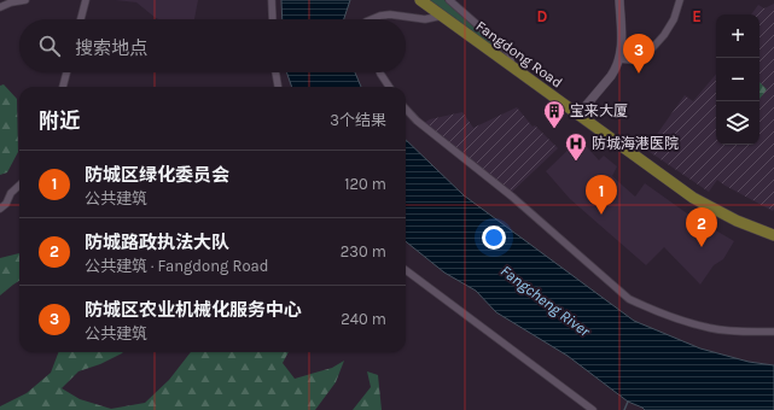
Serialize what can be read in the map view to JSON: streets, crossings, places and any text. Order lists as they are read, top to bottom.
{
  "streets": {
    "main road": ["Fangdong Road"]
  },
  "water": ["Fangcheng River"],
  "places": {
    "building": ["宝来大厦"],
    "hospital": ["防城海港医院"]
  },
  "page": {
    "map_buttons": ["+", "−"],
    "search": "搜索地点",
    "pins": ["3", "1", "2"],
    "heading": ["附近", "3个结果"],
    "list": [
      {
        "mark": "1",
        "name": "防城区绿化委员会",
        "note": "公共建筑",
        "value": "120 m"
      },
      {
        "mark": "2",
        "name": "防城路政执法大队",
        "note": "公共建筑 · Fangdong Road",
        "value": "230 m"
      },
      {
        "mark": "3",
        "name": "防城区农业机械化服务中心",
        "note": "公共建筑",
        "value": "240 m"
      }
    ]
  },
  "grid": {
    "columns": ["D", "E"]
  }
}
